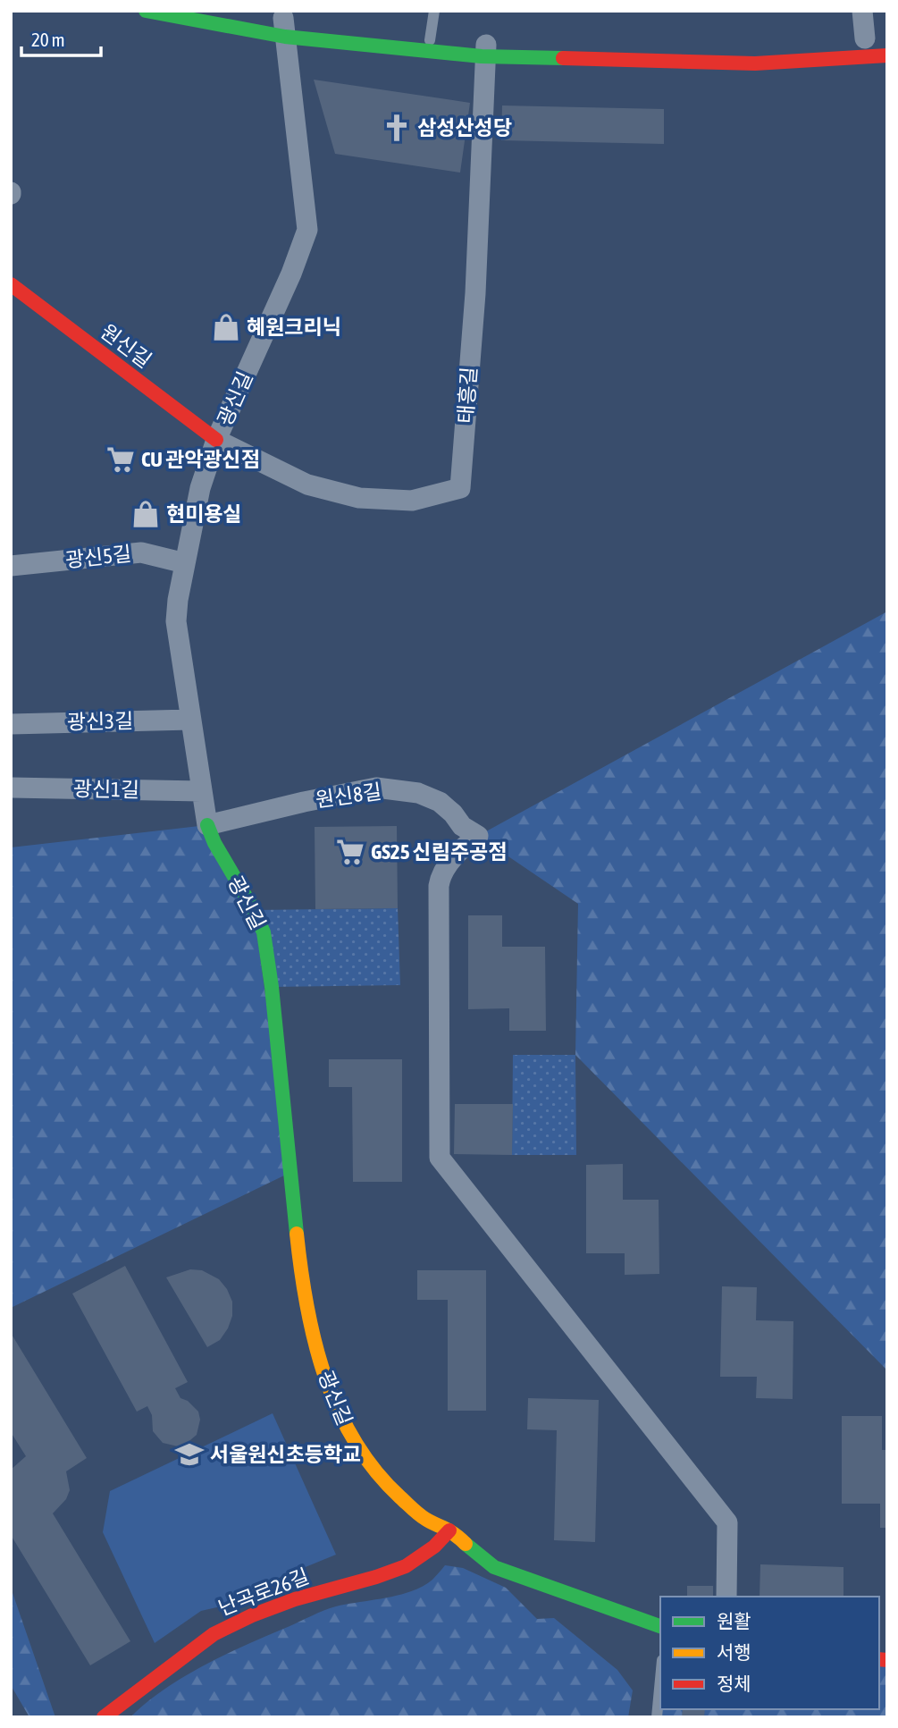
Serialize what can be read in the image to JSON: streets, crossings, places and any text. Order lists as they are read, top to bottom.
{
  "streets": {
    "street": [
      "원신길",
      "태흥길",
      "광신길",
      "광신5길",
      "광신3길",
      "광신1길",
      "원신8길",
      "난곡로26길"
    ]
  },
  "crossings": [
    ["원신길", "태흥길"],
    ["원신길", "광신길"],
    ["태흥길", "광신길"],
    ["광신길", "광신5길"],
    ["광신길", "광신3길"],
    ["광신길", "광신1길"],
    ["광신길", "원신8길"],
    ["광신길", "난곡로26길"]
  ],
  "places": {
    "church": ["삼성산성당"],
    "shop": ["혜원크리닉", "현미용실"],
    "supermarket": ["CU 관악광신점", "GS25 신림주공점"],
    "school or university": ["서울원신초등학교"]
  },
  "legend": ["원활", "서행", "정체"],
  "scale_bar": "20 m"
}
